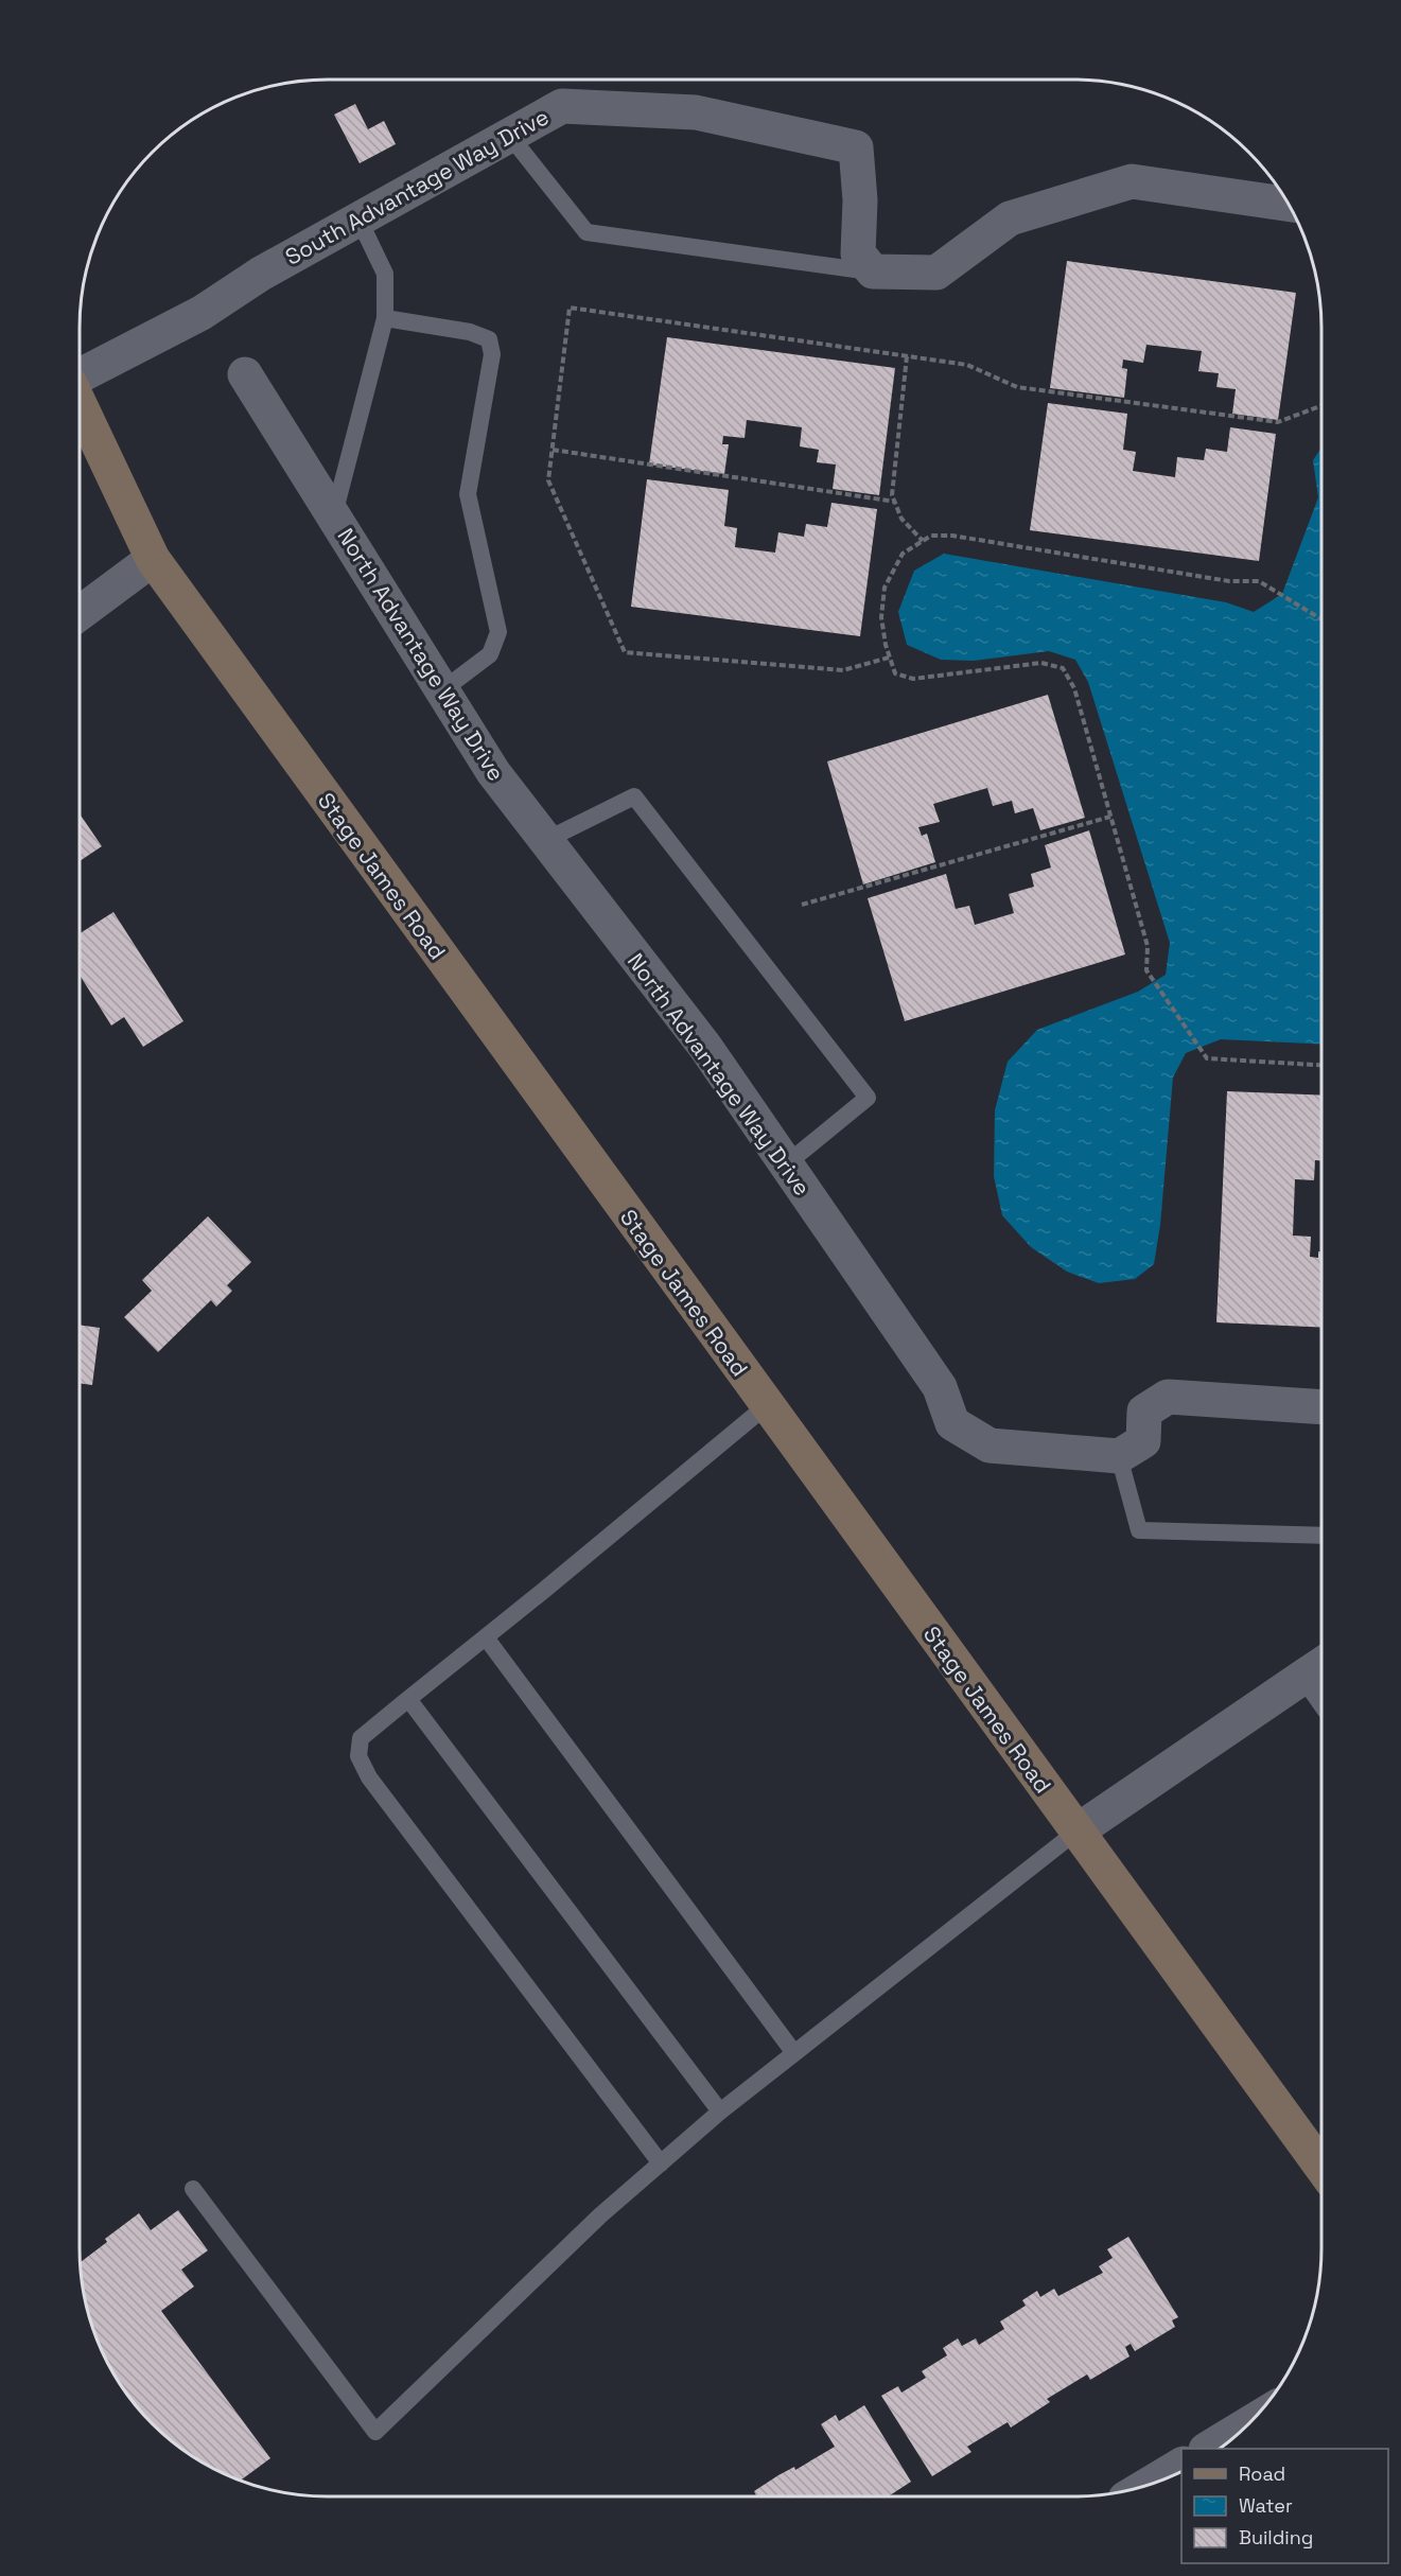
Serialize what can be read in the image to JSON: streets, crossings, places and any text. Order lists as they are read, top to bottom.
{
  "streets": {
    "main road": ["Stage James Road"],
    "street": ["South Advantage Way Drive", "North Advantage Way Drive"]
  },
  "legend": ["Road", "Water", "Building"]
}
